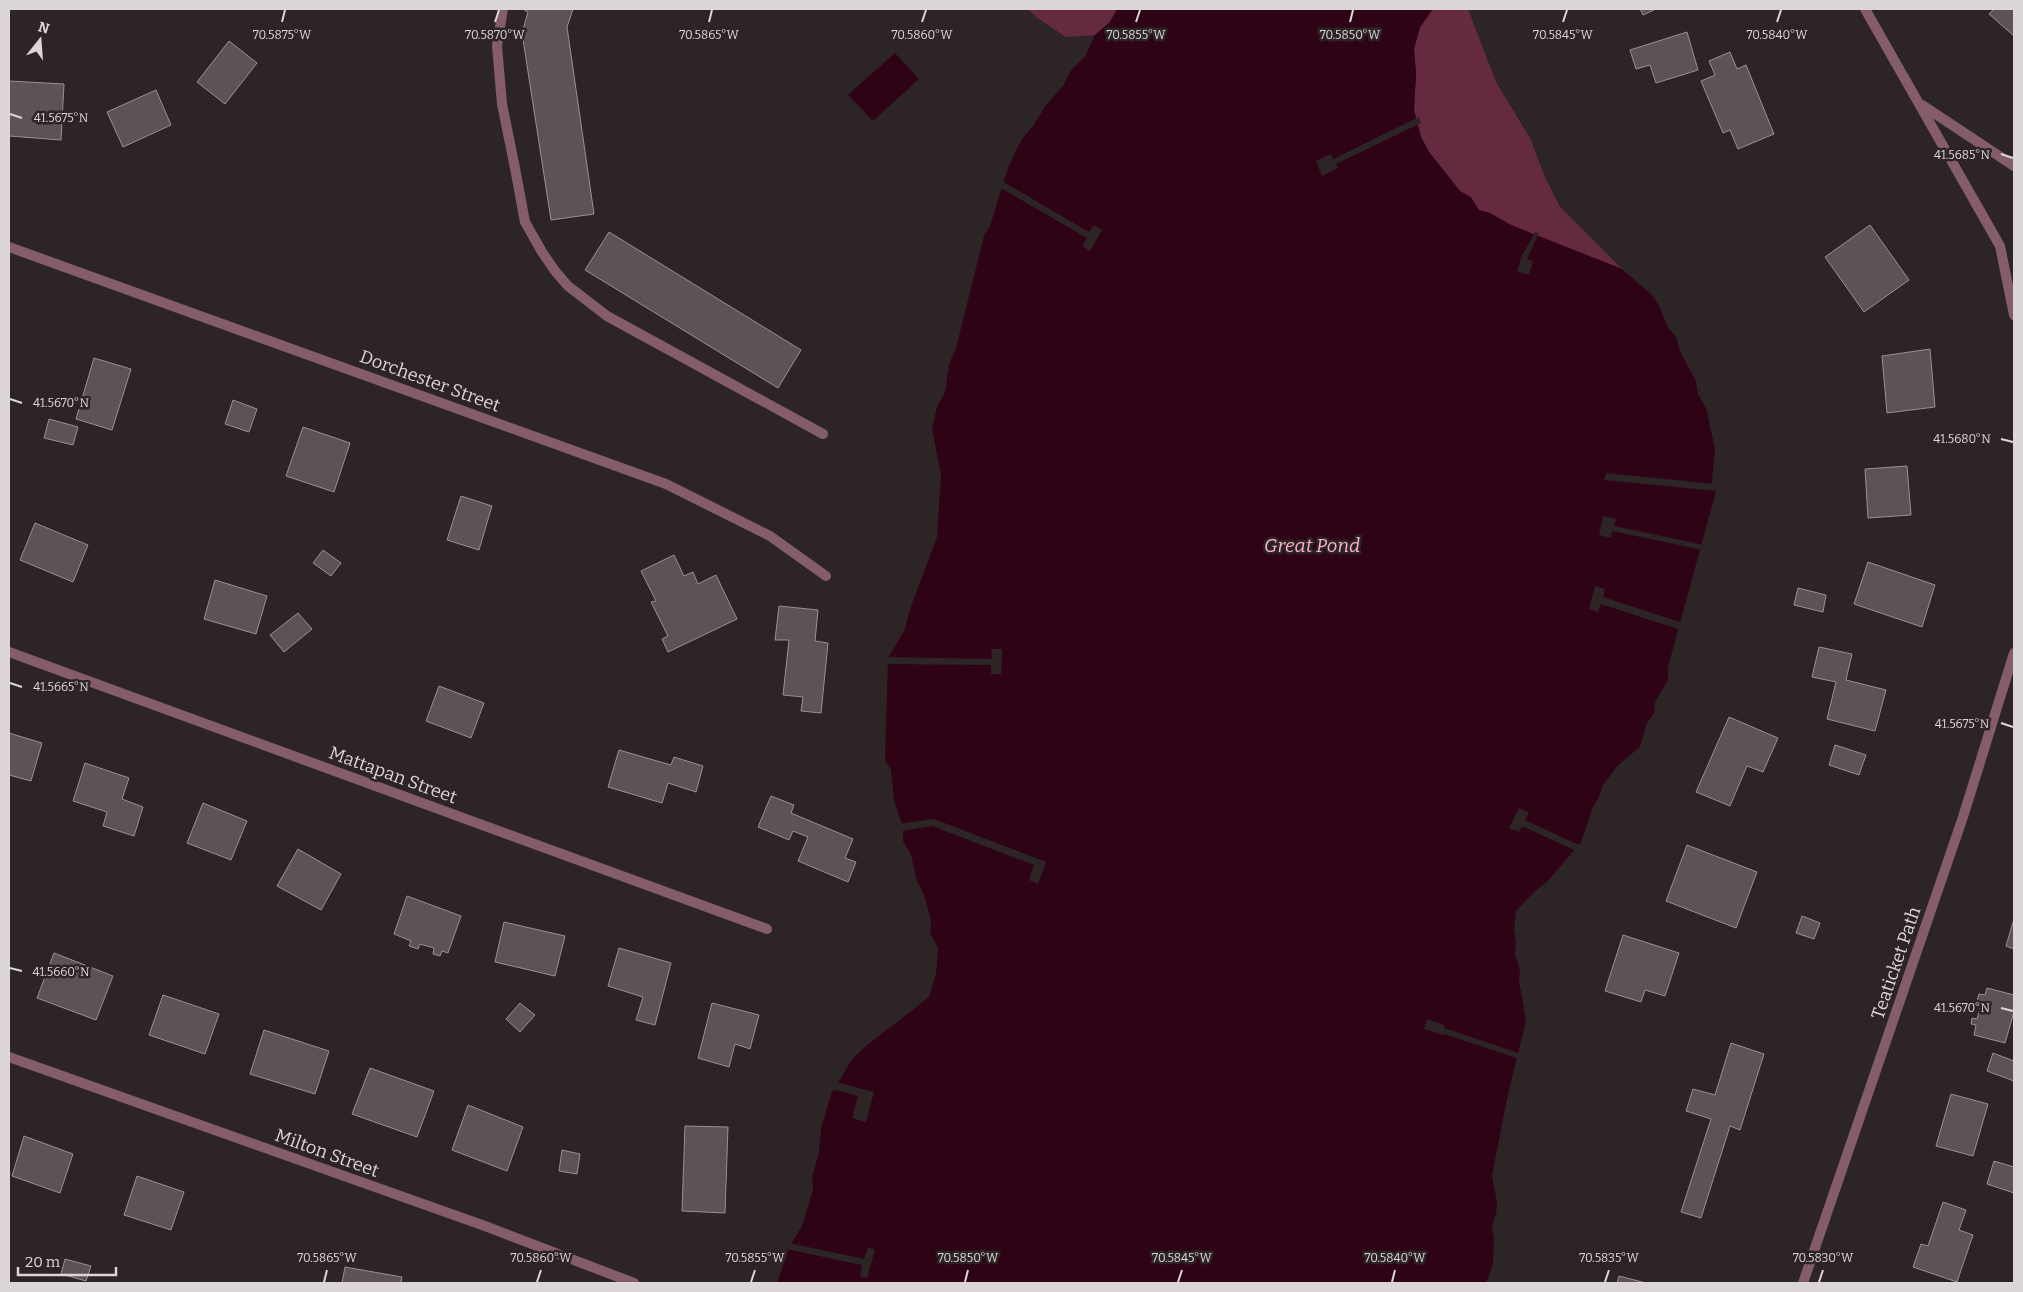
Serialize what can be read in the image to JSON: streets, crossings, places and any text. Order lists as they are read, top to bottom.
{
  "streets": {
    "street": [
      "Dorchester Street",
      "Mattapan Street",
      "Teaticket Path",
      "Milton Street"
    ]
  },
  "water": ["Great Pond"],
  "scale_bar": "20 m",
  "north": "top",
  "coordinates": [
    "70.5875°W",
    "70.5870°W",
    "70.5865°W",
    "70.5860°W",
    "70.5855°W",
    "70.5850°W",
    "70.5845°W",
    "70.5840°W",
    "41.5675°N",
    "41.5685°N",
    "41.5670°N",
    "41.5680°N",
    "41.5665°N",
    "41.5660°N",
    "70.5835°W",
    "70.5830°W"
  ]
}
